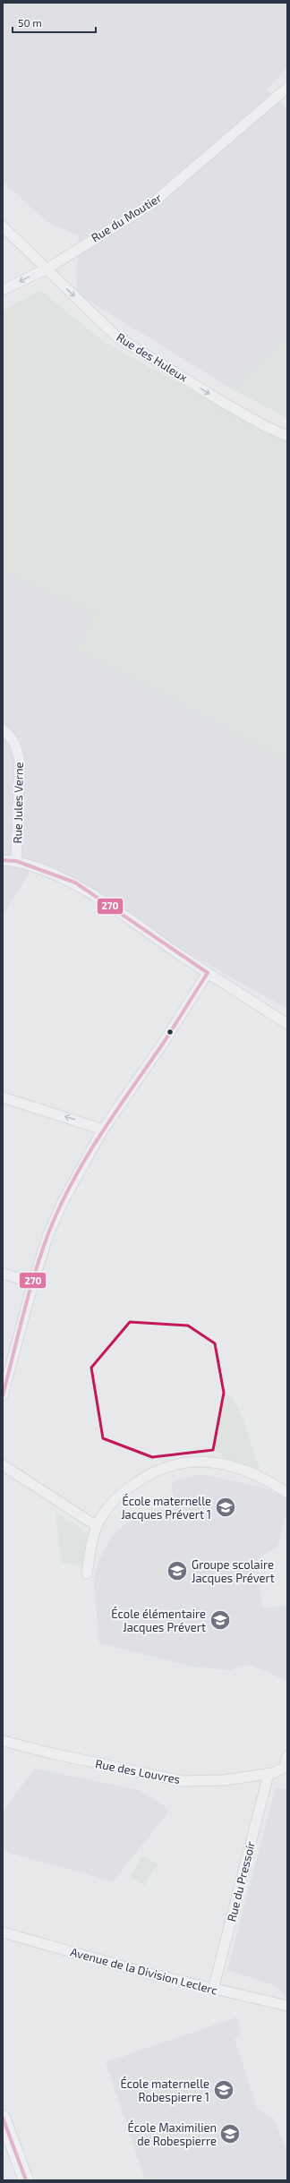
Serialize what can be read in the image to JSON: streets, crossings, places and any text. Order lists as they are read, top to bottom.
{
  "streets": {
    "street": [
      "Rue du Moutier",
      "Rue des Huleux",
      "Rue Jules Verne",
      "Rue des Louvres",
      "Rue du Pressoir",
      "Avenue de la Division Leclerc"
    ]
  },
  "crossings": [
    ["Rue du Moutier", "Rue des Huleux"],
    ["Rue des Louvres", "Rue du Pressoir"],
    ["Rue du Pressoir", "Avenue de la Division Leclerc"]
  ],
  "one_way": ["Rue des Huleux"],
  "places": {
    "school or university": [
      "École maternelle Jacques Prévert 1",
      "Groupe scolaire Jacques Prévert",
      "École élémentaire Jacques Prévert",
      "École maternelle Robespierre 1",
      "École Maximilien de Robespierre"
    ]
  },
  "lines": ["transit line 270"],
  "scale_bar": "50 m"
}
